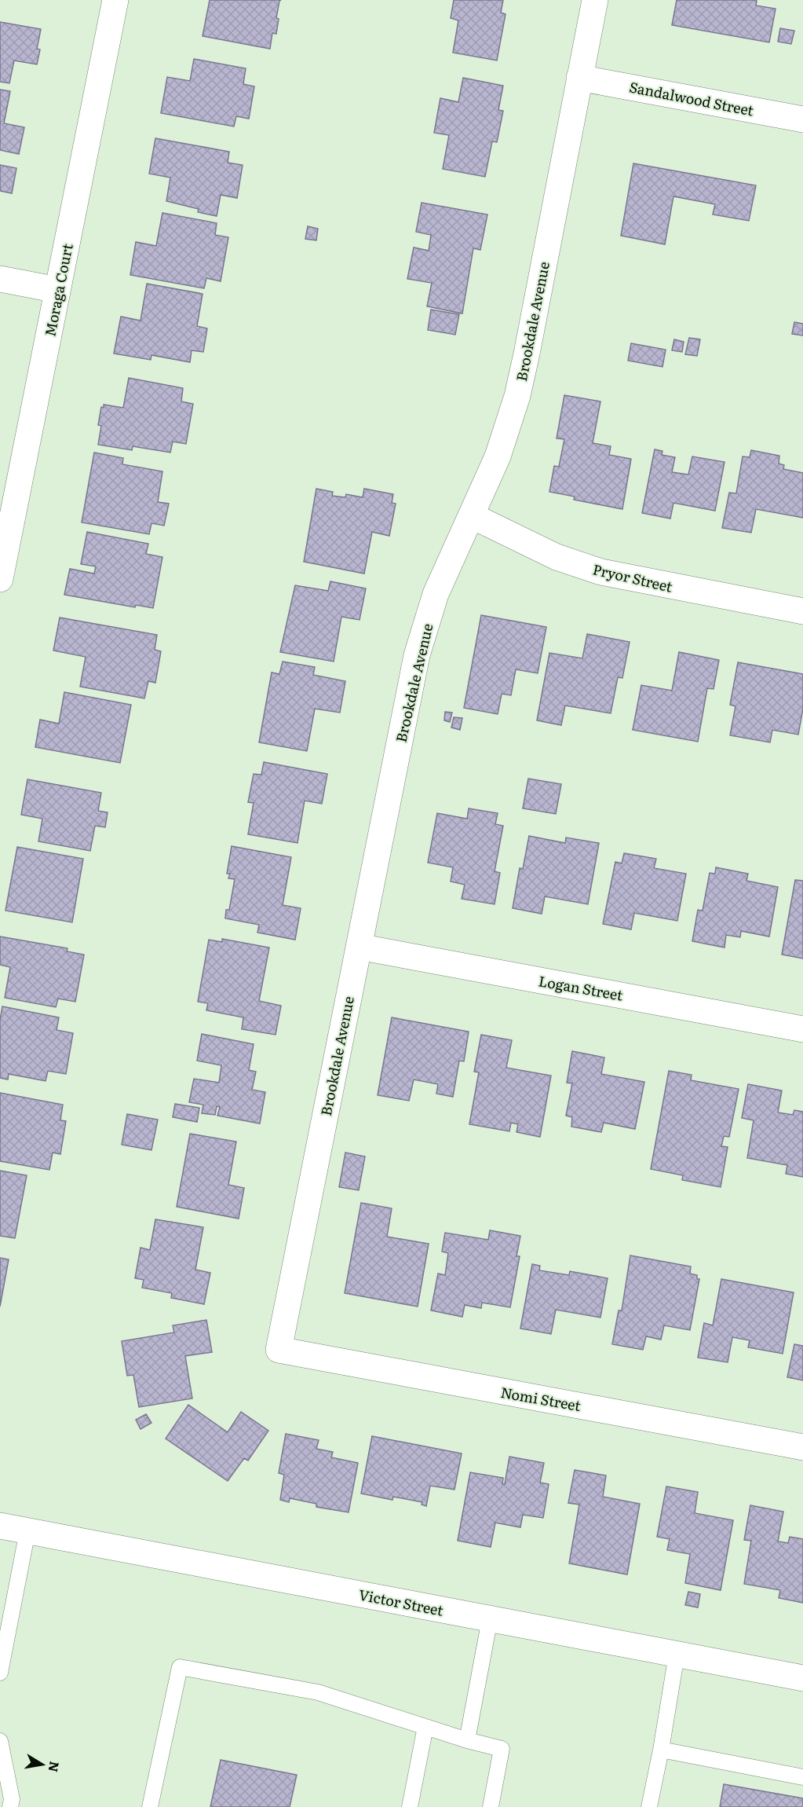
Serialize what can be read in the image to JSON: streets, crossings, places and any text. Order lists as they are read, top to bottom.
{
  "streets": {
    "street": [
      "Sandalwood Street",
      "Moraga Court",
      "Brookdale Avenue",
      "Pryor Street",
      "Logan Street",
      "Nomi Street",
      "Victor Street"
    ]
  },
  "crossings": [
    ["Sandalwood Street", "Brookdale Avenue"],
    ["Brookdale Avenue", "Pryor Street"],
    ["Brookdale Avenue", "Logan Street"],
    ["Brookdale Avenue", "Nomi Street"]
  ],
  "north": "right"
}
